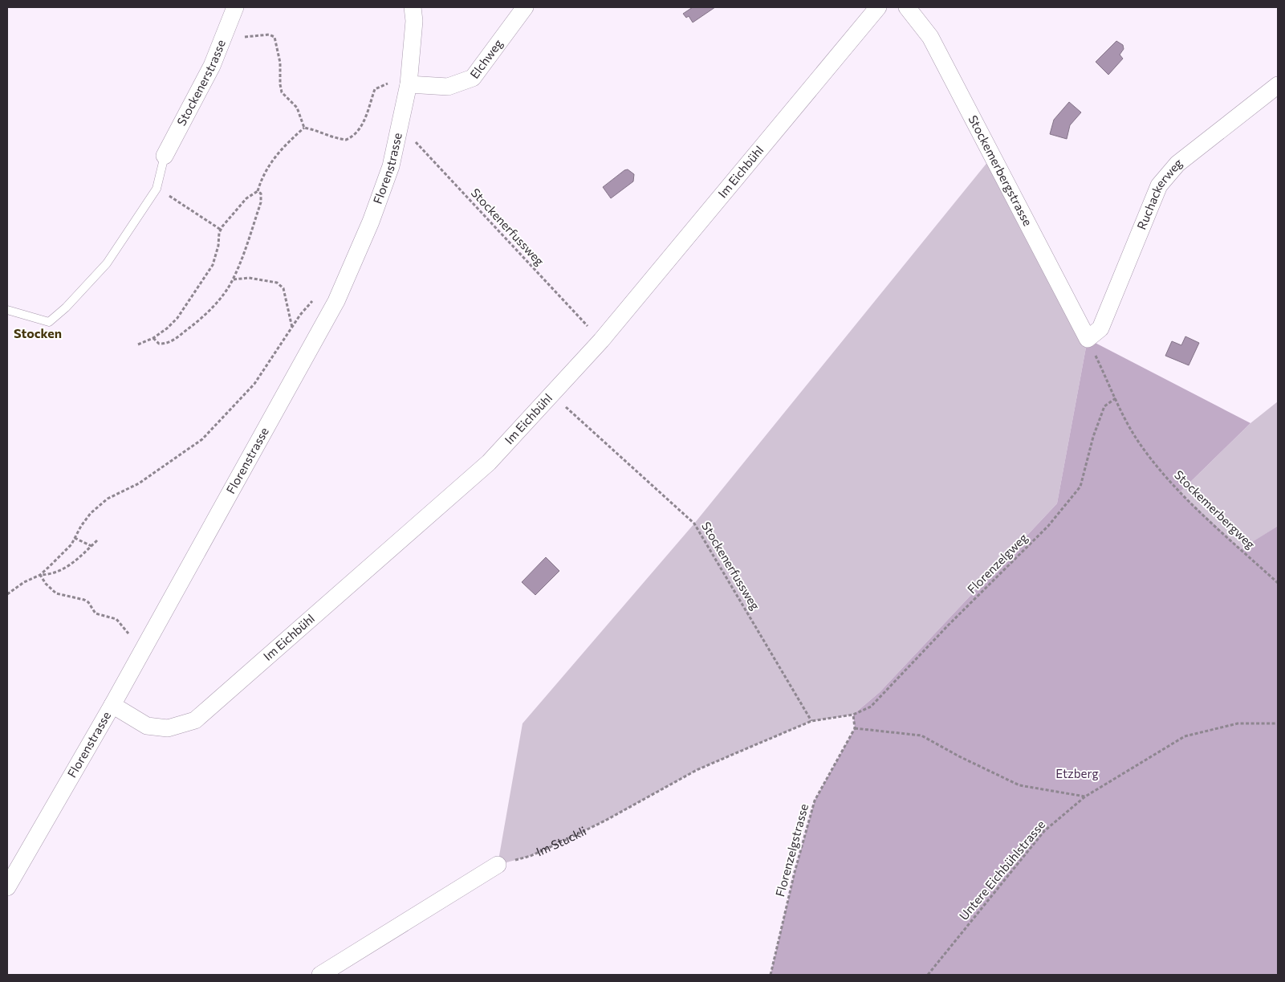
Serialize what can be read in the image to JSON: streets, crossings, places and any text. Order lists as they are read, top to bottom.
{
  "streets": {
    "street": [
      "Elchweg",
      "Stockenerstrasse",
      "Florenstrasse",
      "Stockemerbergstrasse",
      "Im Eichbühl",
      "Ruchackerweg"
    ],
    "path": [
      "Stockenerfussweg",
      "Stockemerbergweg",
      "Florenzelgweg",
      "Im Stuckli",
      "Florenzelgstrasse",
      "Untere Eichbühlstrasse"
    ]
  },
  "crossings": [
    ["Elchweg", "Florenstrasse"],
    ["Florenstrasse", "Im Eichbühl"],
    ["Florenstrasse", "Stockenerfussweg"],
    ["Stockemerbergstrasse", "Ruchackerweg"],
    ["Stockemerbergstrasse", "Stockemerbergweg"],
    ["Im Eichbühl", "Stockenerfussweg"],
    ["Ruchackerweg", "Stockemerbergweg"],
    ["Stockenerfussweg", "Florenzelgweg"],
    ["Stockenerfussweg", "Im Stuckli"],
    ["Stockemerbergweg", "Florenzelgweg"],
    ["Florenzelgweg", "Im Stuckli"]
  ],
  "districts": ["Stocken"],
  "parks": ["Etzberg"]
}
